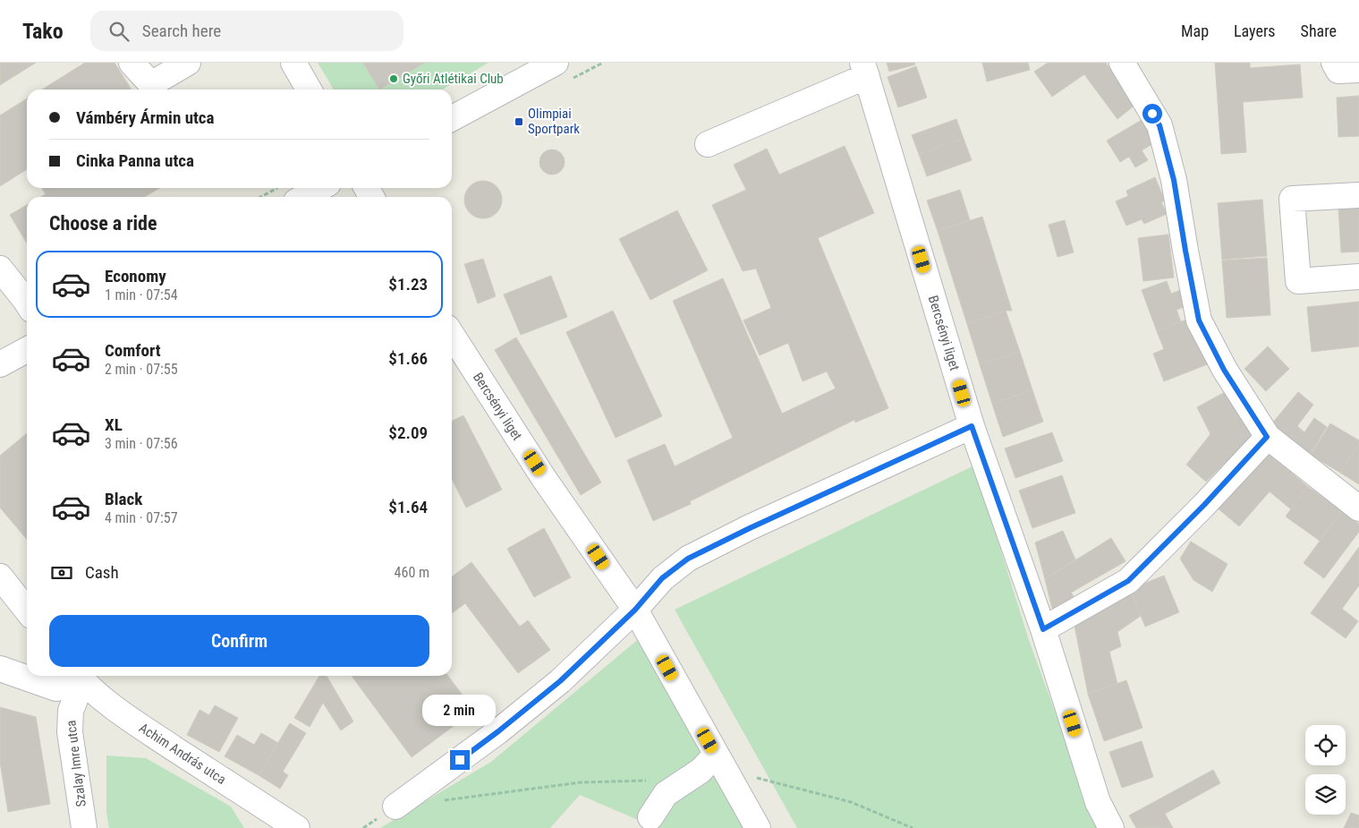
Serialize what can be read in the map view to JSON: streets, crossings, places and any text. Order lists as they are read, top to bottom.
{
  "streets": {
    "street": ["Bercsényi liget", "Achim András utca", "Szalay Imre utca"]
  },
  "crossings": [
    ["Achim András utca", "Szalay Imre utca"]
  ],
  "places": {
    "other": ["Győri Atlétikai Club"],
    "transit": ["Olimpiai Sportpark"]
  },
  "page": {
    "header": "Tako",
    "search": "Search here",
    "nav": ["Map", "Layers", "Share"],
    "banner": ["Vámbéry Ármin utca", "Cinka Panna utca"],
    "heading": "Choose a ride",
    "list": [
      {
        "name": "Economy",
        "note": "1 min · 07:54",
        "value": "$1.23"
      },
      {
        "name": "Comfort",
        "note": "2 min · 07:55",
        "value": "$1.66"
      },
      {
        "name": "XL",
        "note": "3 min · 07:56",
        "value": "$2.09"
      },
      {
        "name": "Black",
        "note": "4 min · 07:57",
        "value": "$1.64"
      }
    ],
    "pay": ["Cash", "460 m"],
    "buttons": "Confirm",
    "bubble": "2 min"
  }
}
